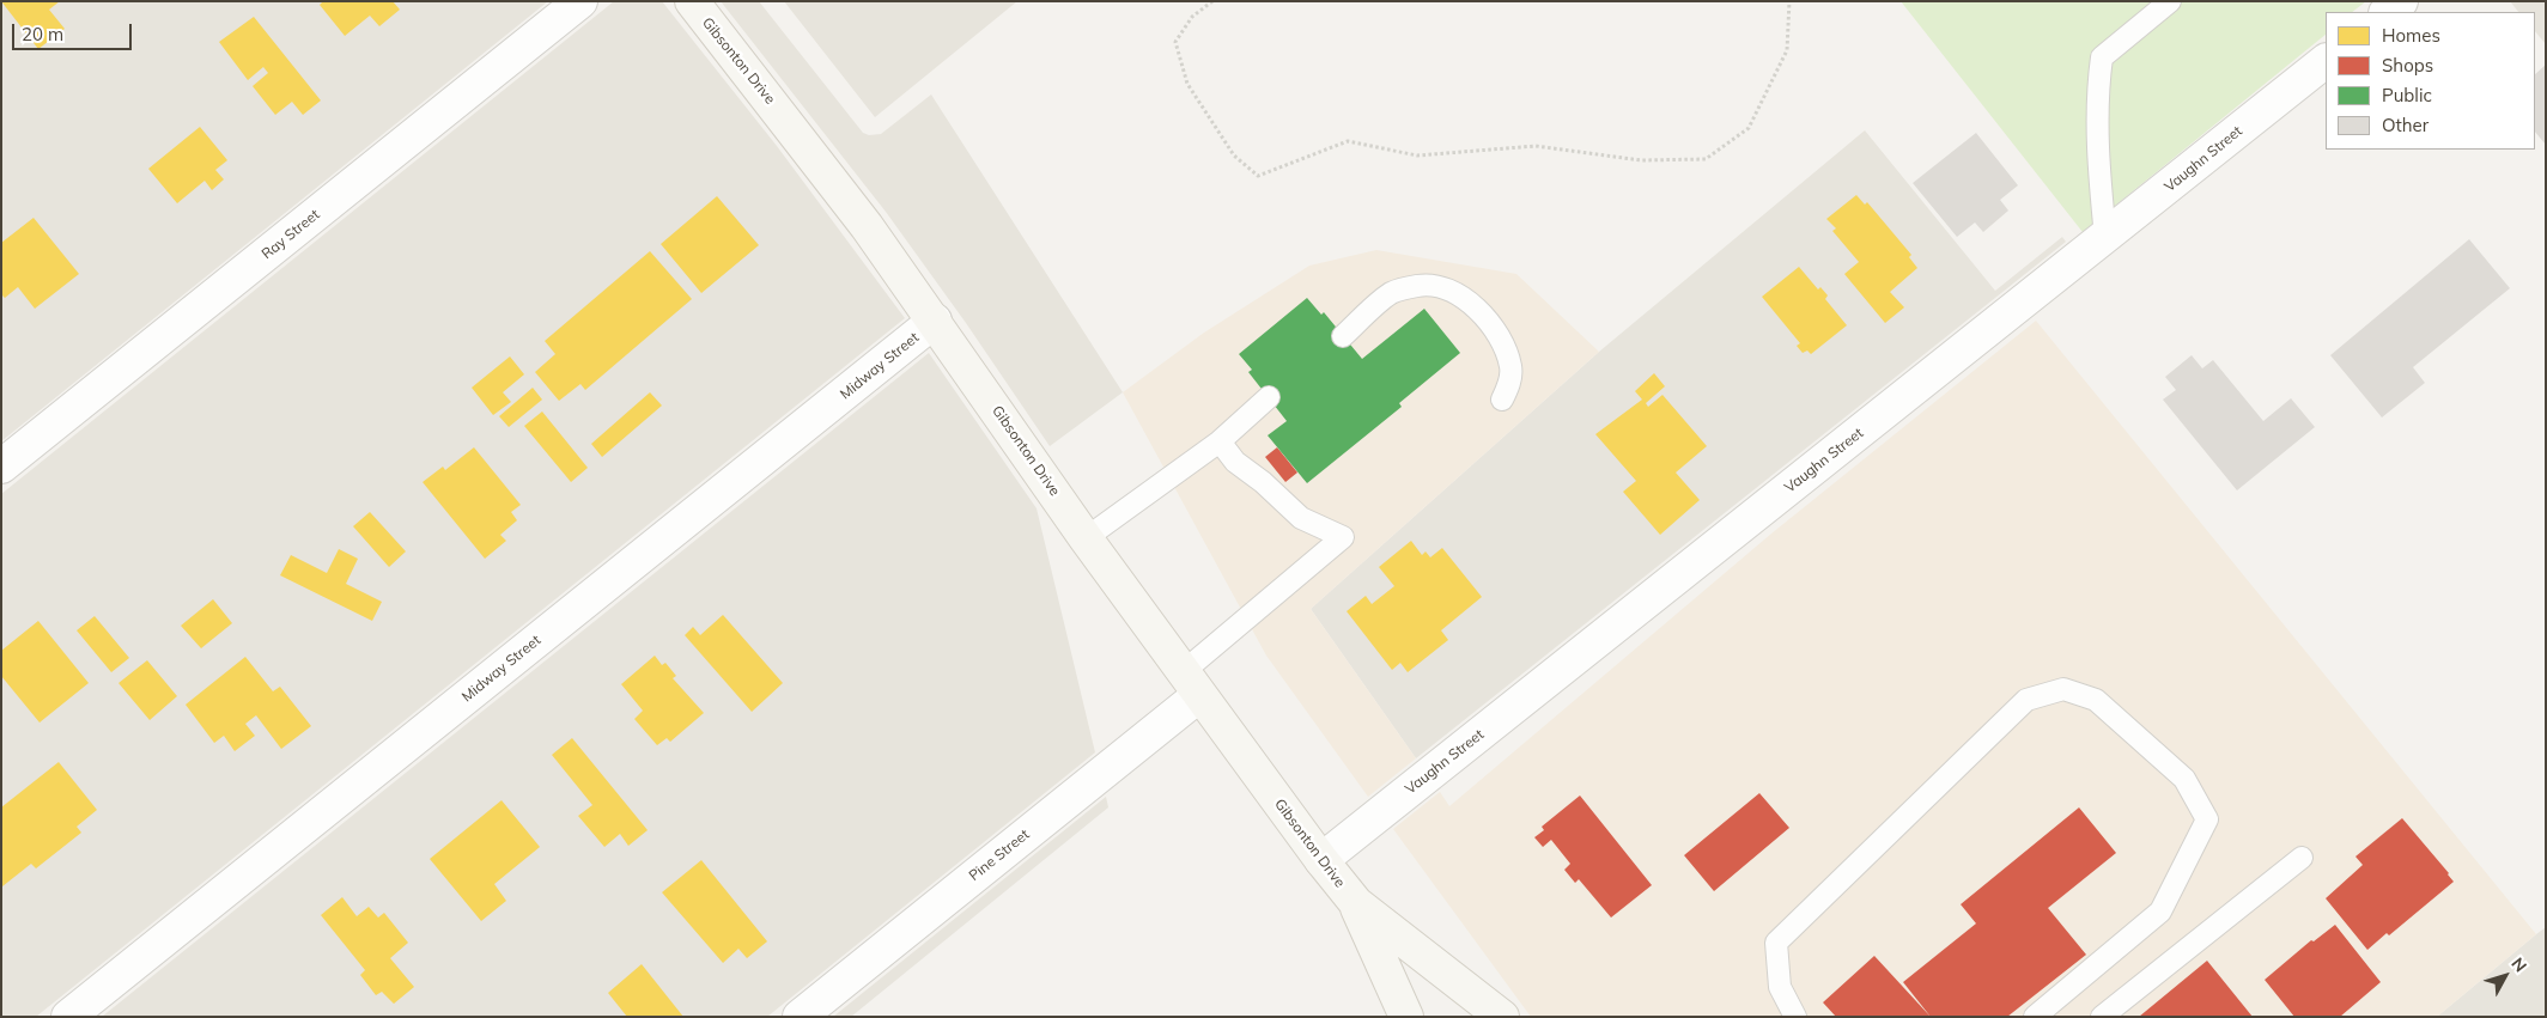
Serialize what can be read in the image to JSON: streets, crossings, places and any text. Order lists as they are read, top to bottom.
{
  "streets": {
    "main road": ["Gibsonton Drive"],
    "street": [
      "Vaughn Street",
      "Ray Street",
      "Midway Street",
      "Pine Street"
    ]
  },
  "crossings": [
    ["Gibsonton Drive", "Vaughn Street"],
    ["Gibsonton Drive", "Midway Street"],
    ["Gibsonton Drive", "Pine Street"]
  ],
  "legend": [
    "Homes",
    "Shops",
    "Public",
    "Other"
  ],
  "scale_bar": "20 m",
  "north": "top right"
}
